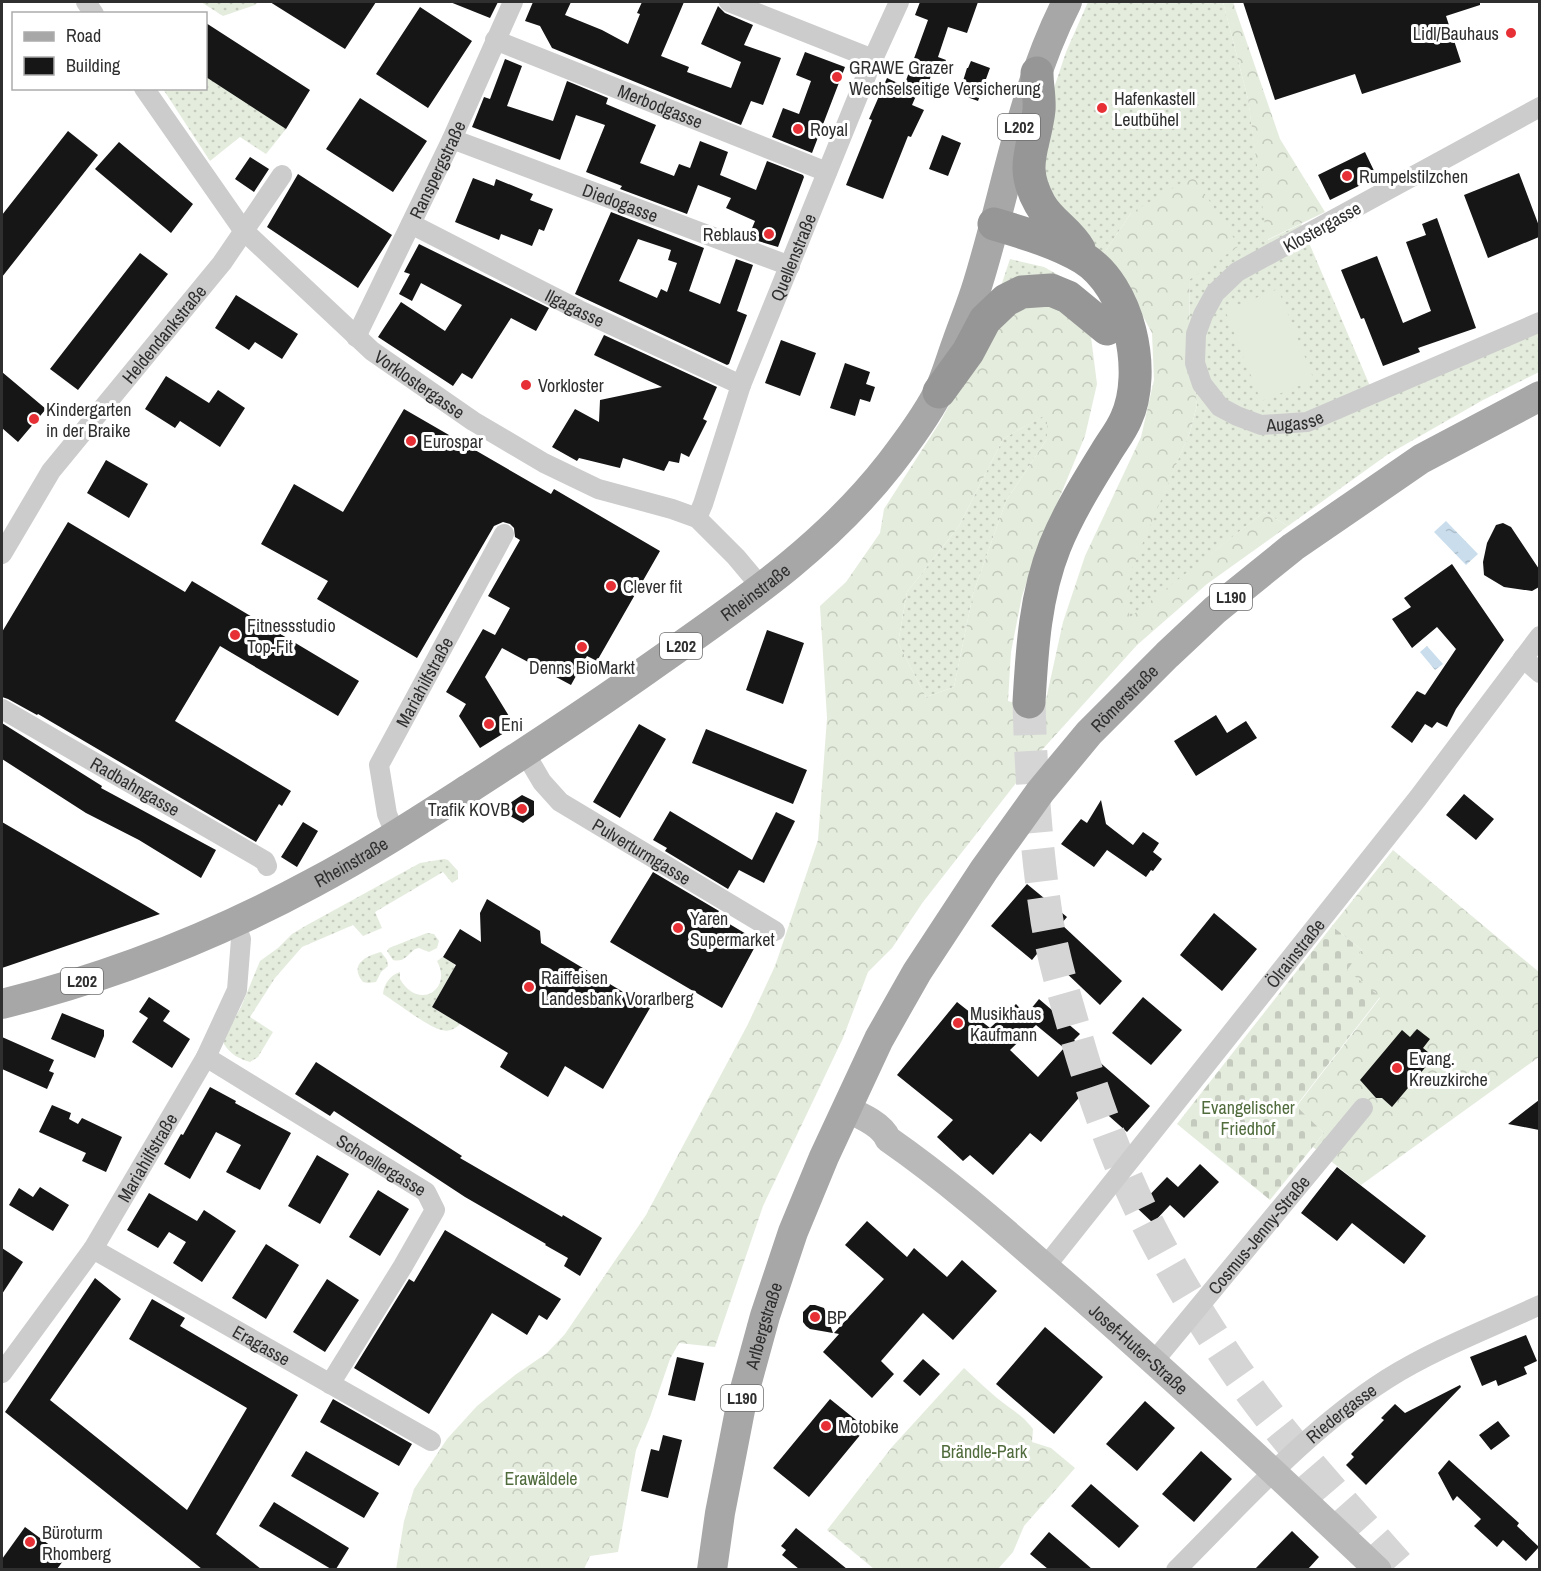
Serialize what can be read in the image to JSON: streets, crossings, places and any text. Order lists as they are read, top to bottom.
{
  "streets": {
    "main road": [
      "L202",
      "Rheinstraße",
      "L190",
      "Römerstraße",
      "Arlbergstraße",
      "Josef-Huter-Straße"
    ],
    "street": [
      "Merbodgasse",
      "Ranspergstraße",
      "Diedogasse",
      "Klostergasse",
      "Quellenstraße",
      "Ilgagasse",
      "Heldendankstraße",
      "Vorklostergasse",
      "Augasse",
      "Mariahilfstraße",
      "Radbahngasse",
      "Pulverturmgasse",
      "Ölrainstraße",
      "Schoellergasse",
      "Cosmus-Jenny-Straße",
      "Eragasse",
      "Riedergasse"
    ]
  },
  "crossings": [
    ["Merbodgasse", "Ranspergstraße"],
    ["Merbodgasse", "Quellenstraße"],
    ["Ranspergstraße", "Diedogasse"],
    ["Ranspergstraße", "Ilgagasse"],
    ["Ranspergstraße", "Vorklostergasse"],
    ["Diedogasse", "Quellenstraße"],
    ["Klostergasse", "Augasse"],
    ["Quellenstraße", "Ilgagasse"],
    ["Quellenstraße", "Vorklostergasse"],
    ["Heldendankstraße", "Vorklostergasse"],
    ["Vorklostergasse", "Rheinstraße"],
    ["Rheinstraße", "Mariahilfstraße"],
    ["Rheinstraße", "Pulverturmgasse"],
    ["Mariahilfstraße", "Schoellergasse"],
    ["Mariahilfstraße", "Eragasse"],
    ["Römerstraße", "Arlbergstraße"],
    ["Römerstraße", "Josef-Huter-Straße"],
    ["Ölrainstraße", "Josef-Huter-Straße"],
    ["Schoellergasse", "Eragasse"],
    ["Cosmus-Jenny-Straße", "Josef-Huter-Straße"],
    ["Arlbergstraße", "Josef-Huter-Straße"],
    ["Josef-Huter-Straße", "Riedergasse"]
  ],
  "parks": ["Evangelischer Friedhof", "Brändle-Park", "Erawäldele"],
  "places": [
    "Lidl/Bauhaus",
    "GRAWE Grazer Wechselseitige Versicherung",
    "Hafenkastell Leutbühel",
    "Royal",
    "Rumpelstilzchen",
    "Reblaus",
    "Vorkloster",
    "Kindergarten in der Braike",
    "Eurospar",
    "Clever fit",
    "Fitnessstudio Top-Fit",
    "Denns BioMarkt",
    "Eni",
    "Trafik KOVB",
    "Yaren Supermarket",
    "Raiffeisen Landesbank Vorarlberg",
    "Musikhaus Kaufmann",
    "Evang. Kreuzkirche",
    "BP",
    "Motobike",
    "Büroturm Rhomberg"
  ],
  "legend": ["Road", "Building"]
}
